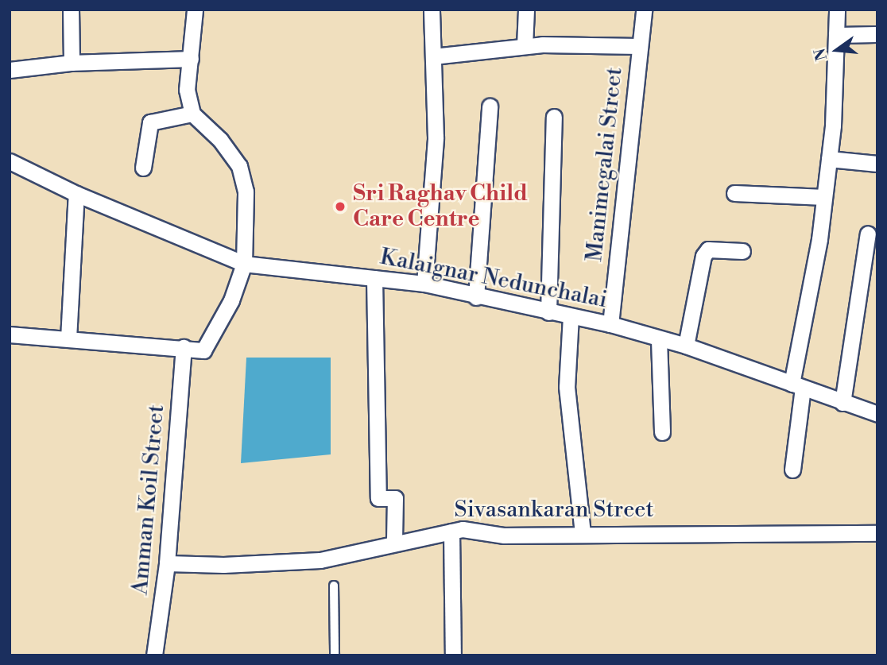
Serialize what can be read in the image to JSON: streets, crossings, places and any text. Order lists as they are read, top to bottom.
{
  "streets": {
    "street": [
      "Manimegalai Street",
      "Kalaignar Nedunchalai",
      "Amman Koil Street",
      "Sivasankaran Street"
    ]
  },
  "crossings": [
    ["Manimegalai Street", "Kalaignar Nedunchalai"],
    ["Amman Koil Street", "Sivasankaran Street"]
  ],
  "places": ["Sri Raghav Child Care Centre"],
  "north": "left"
}
